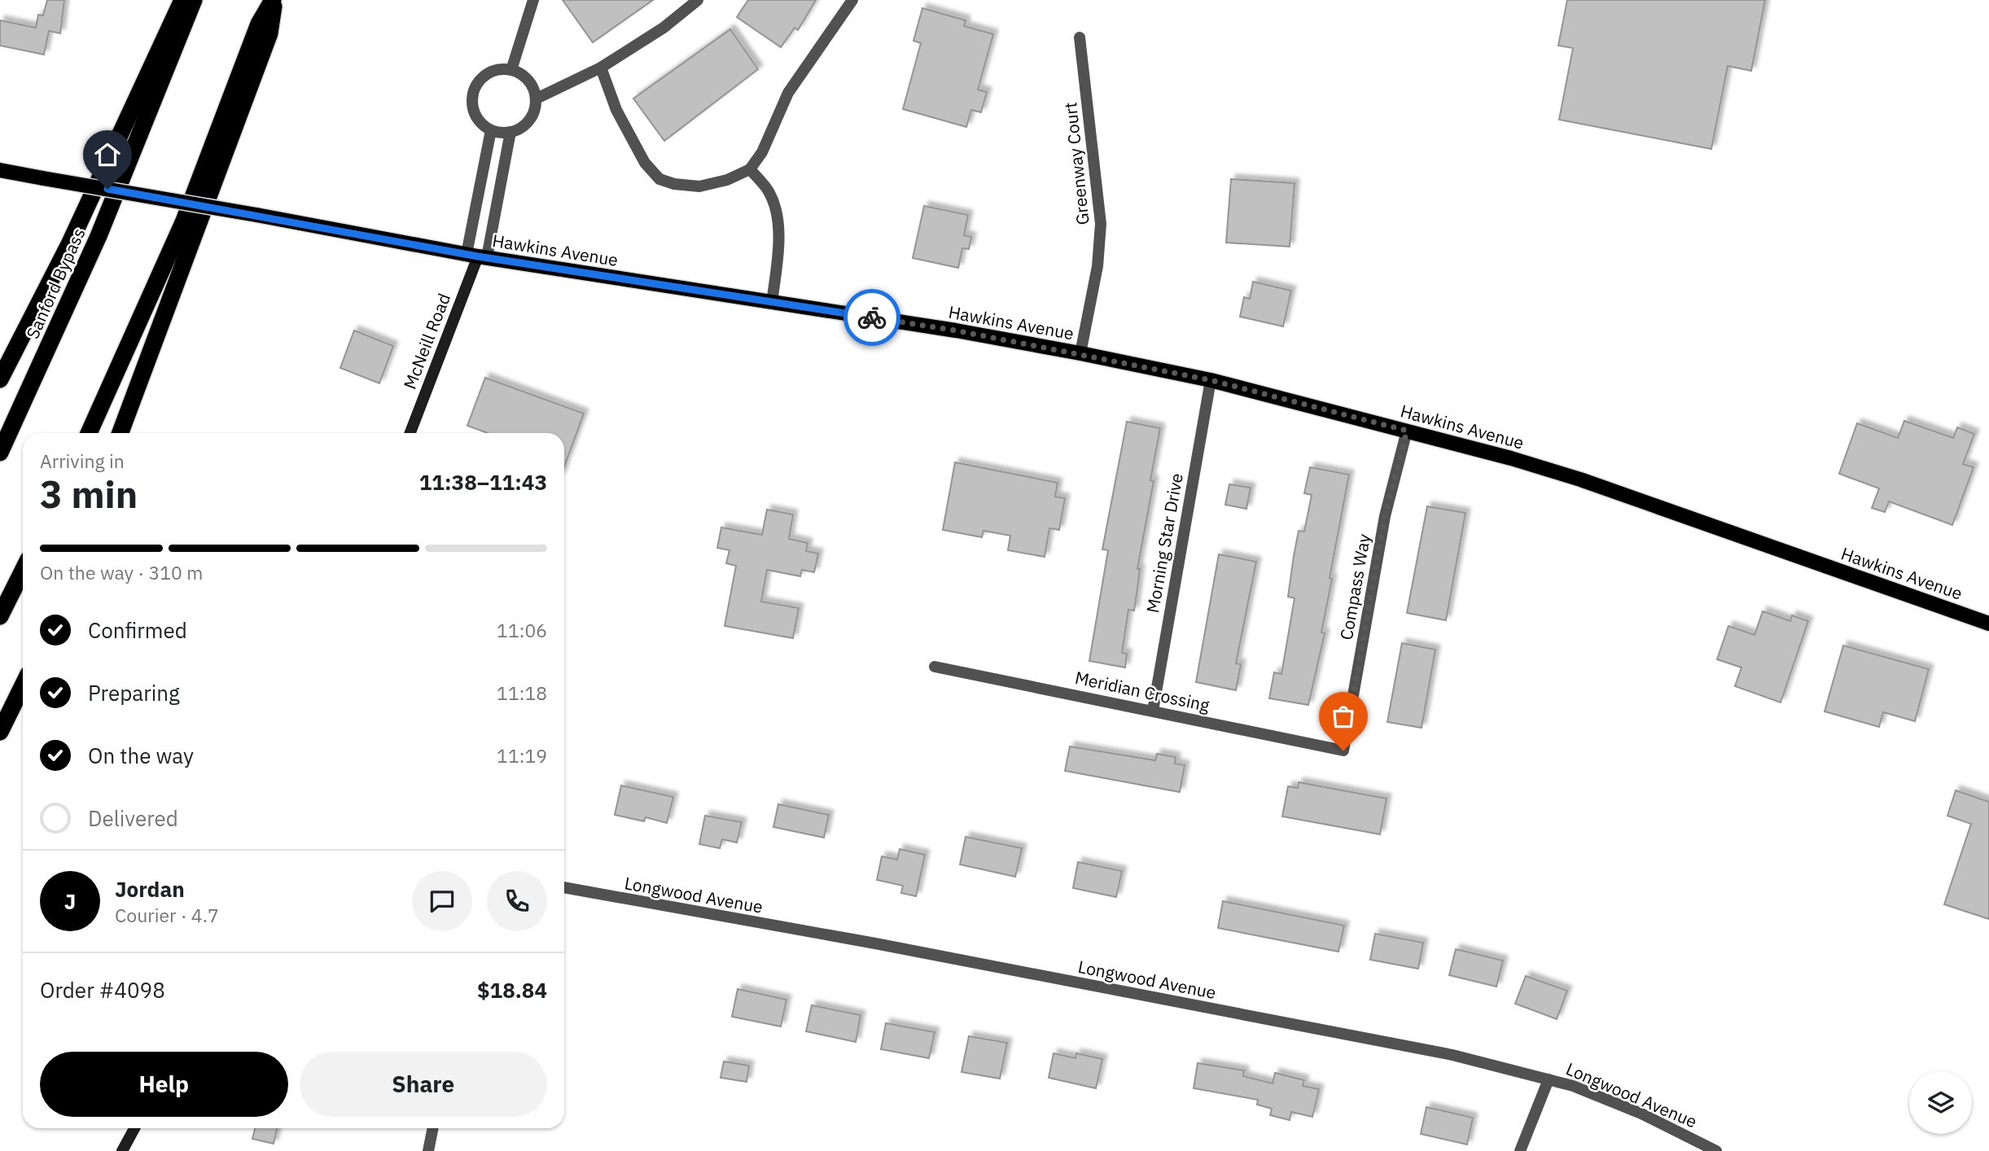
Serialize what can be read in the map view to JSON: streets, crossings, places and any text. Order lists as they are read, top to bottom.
{
  "streets": {
    "highway": ["Sanford Bypass"],
    "main road": ["Hawkins Avenue"],
    "street": [
      "Greenway Court",
      "McNeill Road",
      "Morning Star Drive",
      "Compass Way",
      "Meridian Crossing",
      "Longwood Avenue"
    ]
  },
  "crossings": [
    ["Greenway Court", "Hawkins Avenue"],
    ["Hawkins Avenue", "McNeill Road"],
    ["Hawkins Avenue", "Morning Star Drive"],
    ["Hawkins Avenue", "Compass Way"],
    ["Morning Star Drive", "Meridian Crossing"],
    ["Compass Way", "Meridian Crossing"]
  ],
  "page": {
    "heading": ["3 min", "Arriving in", "11:38–11:43"],
    "panel": [
      "Jordan",
      "Courier · 4.7",
      "Order #4098",
      "$18.84"
    ],
    "bar": "On the way · 310 m",
    "list": [
      ["Confirmed", "11:06"],
      ["Preparing", "11:18"],
      ["On the way", "11:19"],
      "Delivered"
    ],
    "round": "J",
    "buttons": ["Help", "Share"]
  }
}
